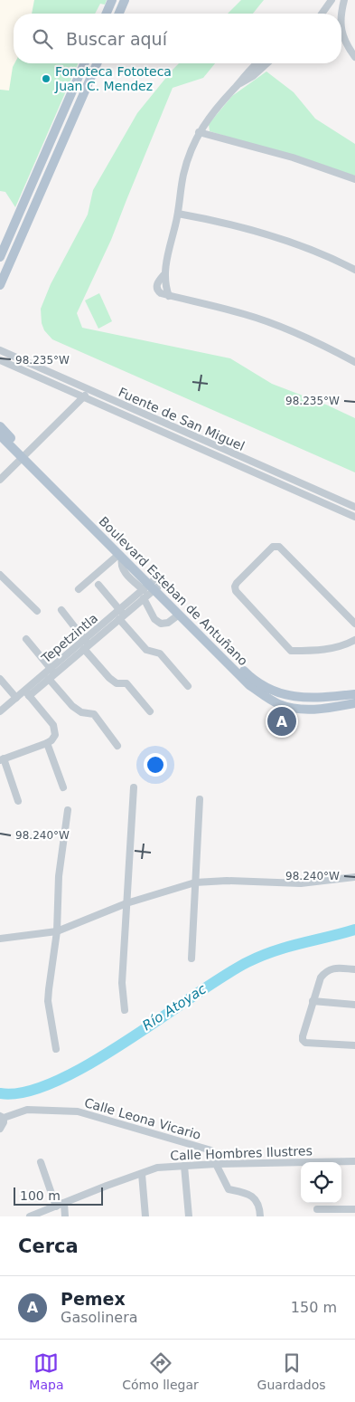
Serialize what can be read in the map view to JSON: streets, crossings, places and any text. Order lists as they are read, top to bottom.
{
  "streets": {
    "main road": ["Boulevard Esteban de Antuñano"],
    "street": [
      "Fuente de San Miguel",
      "Tepetzintla",
      "Calle Leona Vicario",
      "Calle Hombres Ilustres"
    ]
  },
  "crossings": [
    ["Boulevard Esteban de Antuñano", "Tepetzintla"],
    ["Calle Leona Vicario", "Calle Hombres Ilustres"]
  ],
  "water": ["Río Atoyac"],
  "places": ["Fonoteca Fototeca Juan C. Mendez"],
  "scale_bar": "100 m",
  "page": {
    "search": "Buscar aquí",
    "pins": "A",
    "scale": "100 m",
    "heading": "Cerca",
    "list": [
      {
        "mark": "A",
        "name": "Pemex",
        "note": "Gasolinera",
        "value": "150 m"
      }
    ],
    "nav": ["Mapa", "Cómo llegar", "Guardados"]
  },
  "coordinates": ["98.235°W", "98.240°W"]
}
